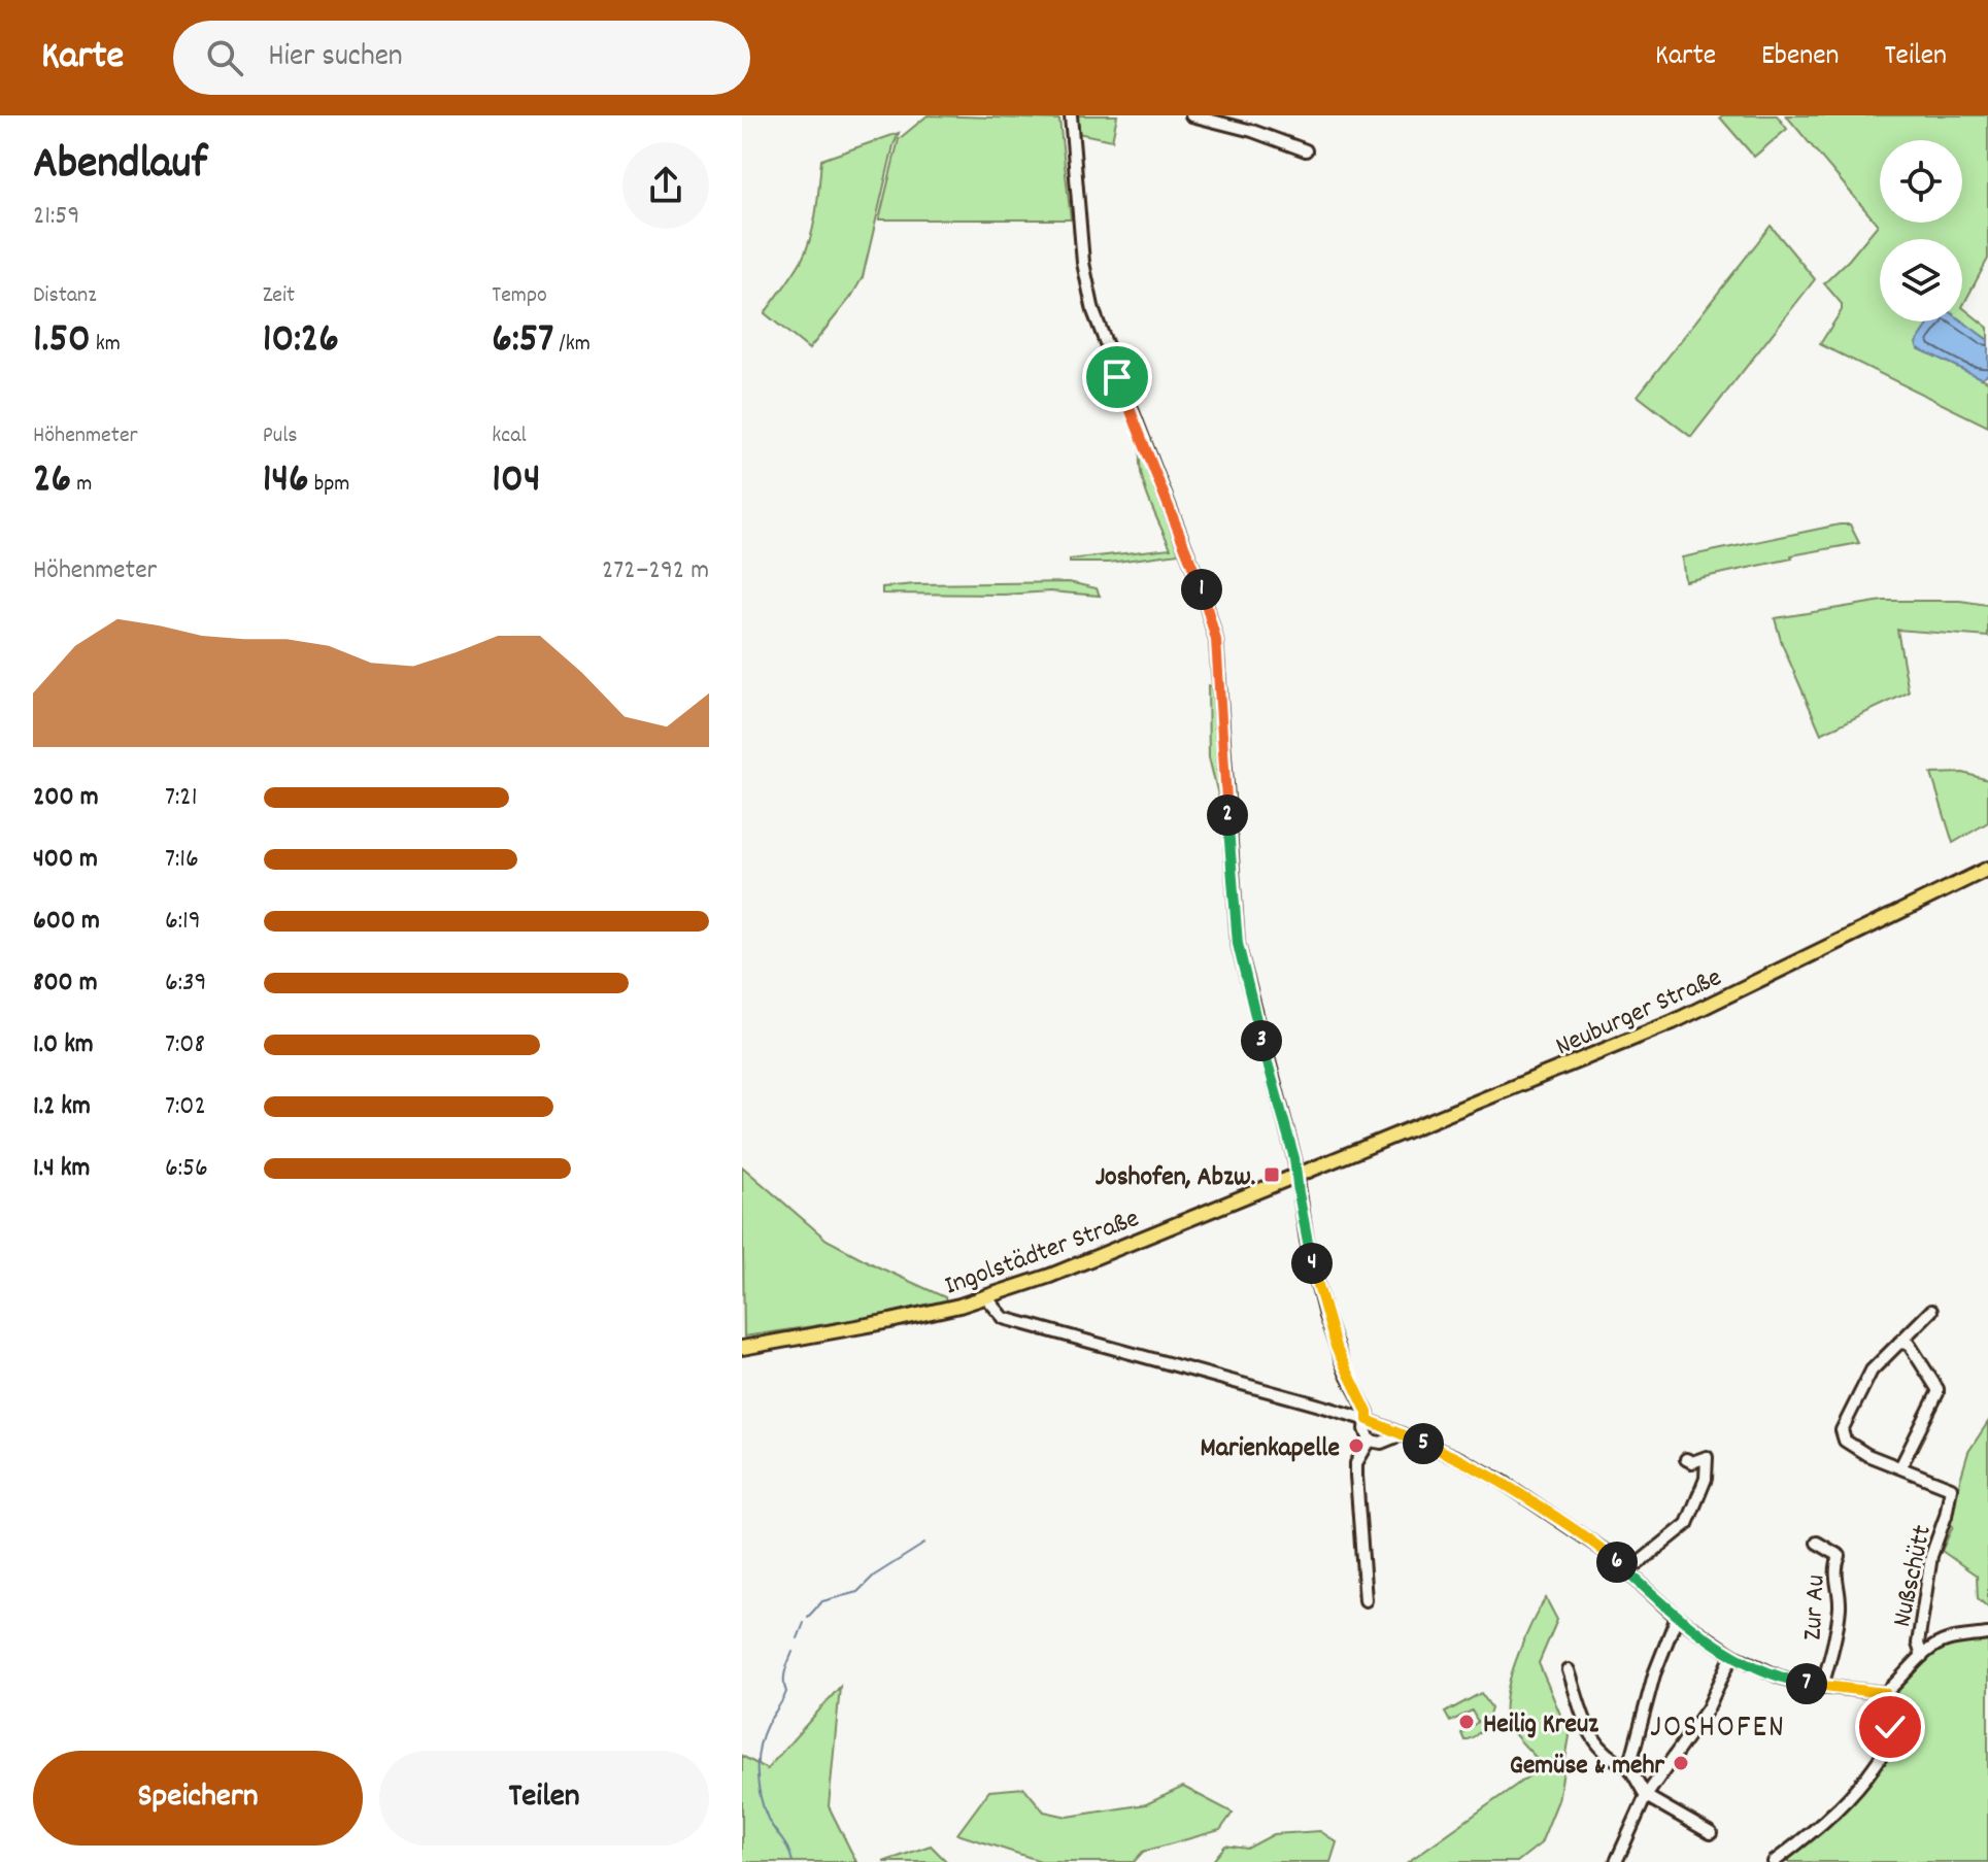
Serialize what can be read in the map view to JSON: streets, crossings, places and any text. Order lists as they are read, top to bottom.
{
  "streets": {
    "main road": ["Neuburger Straße", "Ingolstädter Straße"],
    "street": ["Nußschütt", "Zur Au"]
  },
  "crossings": [
    ["Neuburger Straße", "Ingolstädter Straße"]
  ],
  "districts": ["JOSHOFEN"],
  "places": {
    "transit": ["Joshofen, Abzw."],
    "other": ["Marienkapelle", "Heilig Kreuz", "Gemüse & mehr"]
  },
  "page": {
    "header": "Karte",
    "search": "Hier suchen",
    "nav": ["Karte", "Ebenen", "Teilen"],
    "heading": ["Abendlauf", "21:59"],
    "stats": [
      ["Distanz", "1.50 km"],
      ["Zeit", "10:26"],
      ["Tempo", "6:57 /km"],
      ["Höhenmeter", "26 m"],
      ["Puls", "146 bpm"],
      ["kcal", "104"]
    ],
    "chart": ["Höhenmeter", "272–292 m"],
    "pins": [
      "1",
      "2",
      "3",
      "4",
      "5",
      "6",
      "7"
    ],
    "list": [
      {
        "name": "200 m",
        "note": "7:21"
      },
      {
        "name": "400 m",
        "note": "7:16"
      },
      {
        "name": "600 m",
        "note": "6:19"
      },
      {
        "name": "800 m",
        "note": "6:39"
      },
      {
        "name": "1.0 km",
        "note": "7:08"
      },
      {
        "name": "1.2 km",
        "note": "7:02"
      },
      {
        "name": "1.4 km",
        "note": "6:56"
      }
    ],
    "buttons": ["Speichern", "Teilen"]
  }
}
